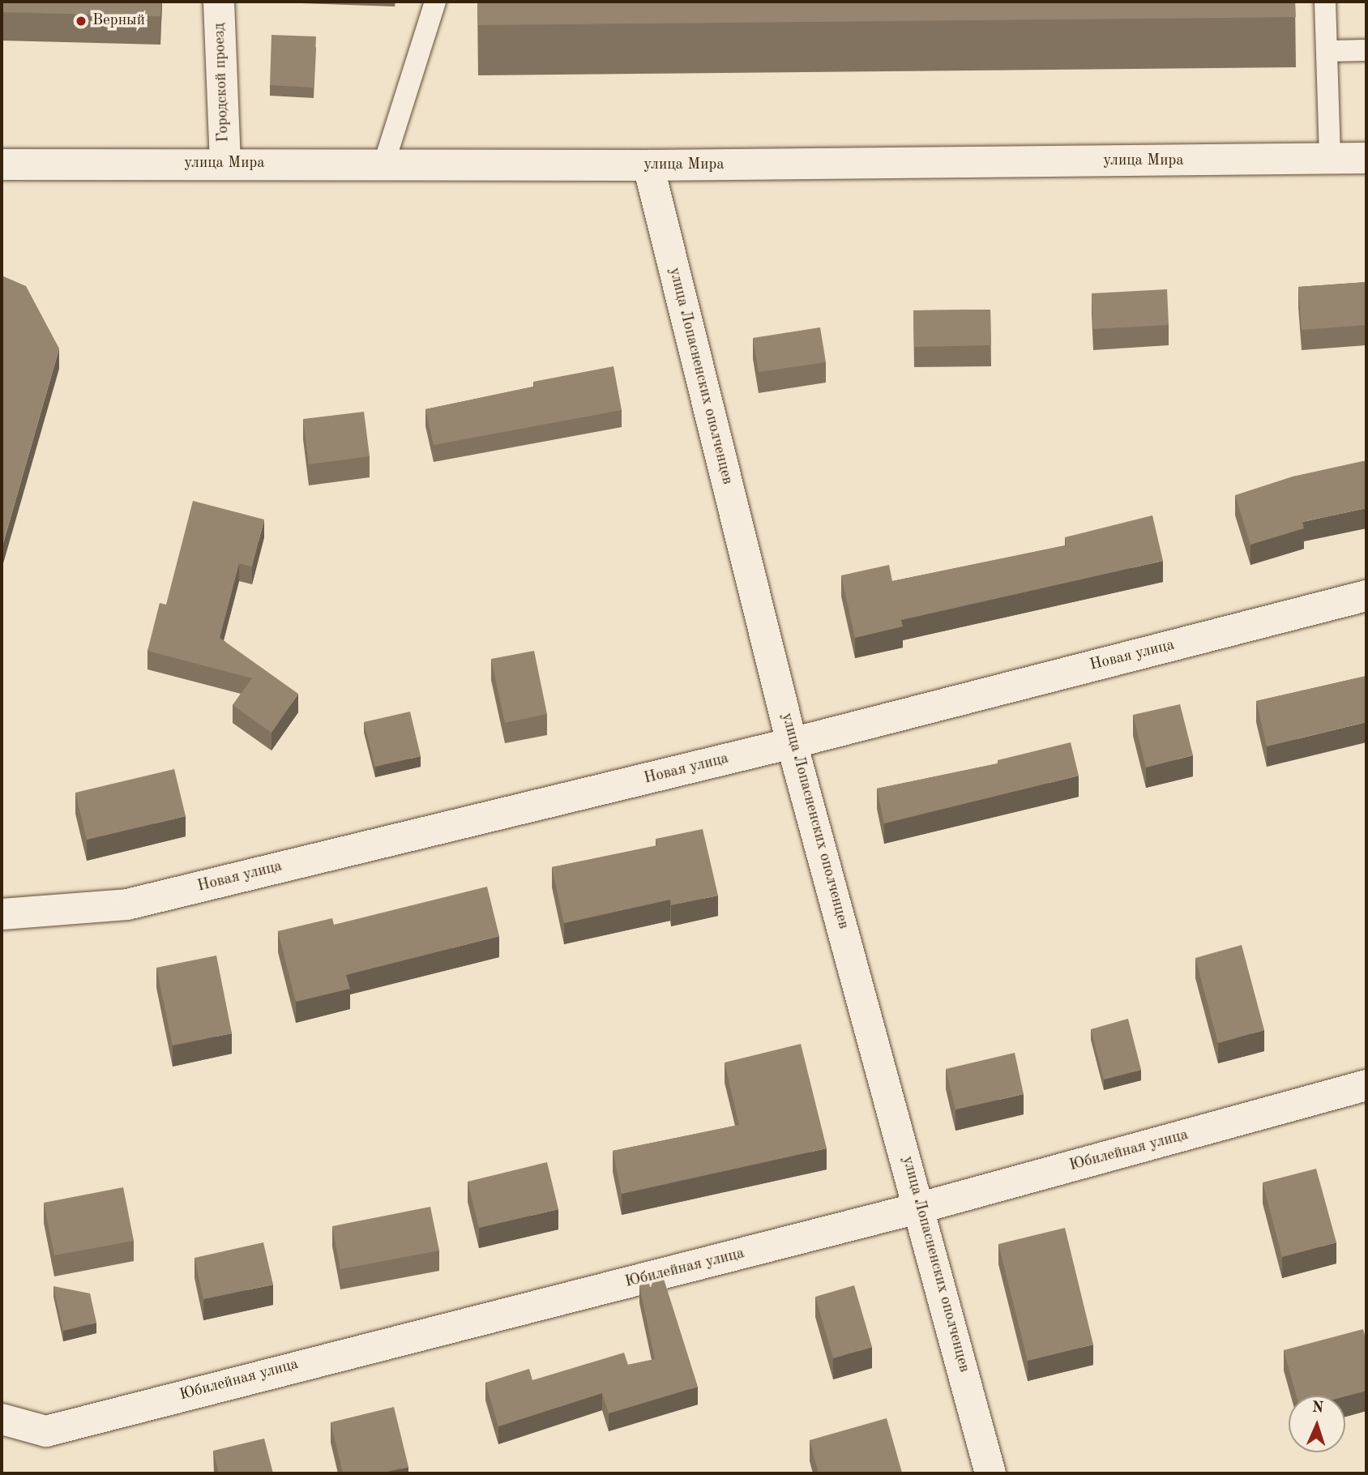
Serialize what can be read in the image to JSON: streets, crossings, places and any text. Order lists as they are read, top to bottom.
{
  "streets": {
    "street": [
      "Городской проезд",
      "улица Мира",
      "улица Лопасненских ополченцев",
      "Новая улица",
      "Юбилейная улица"
    ]
  },
  "crossings": [
    ["Городской проезд", "улица Мира"],
    ["улица Мира", "улица Лопасненских ополченцев"],
    ["улица Лопасненских ополченцев", "Новая улица"],
    ["улица Лопасненских ополченцев", "Юбилейная улица"]
  ],
  "places": ["Верный"],
  "north": "top"
}
